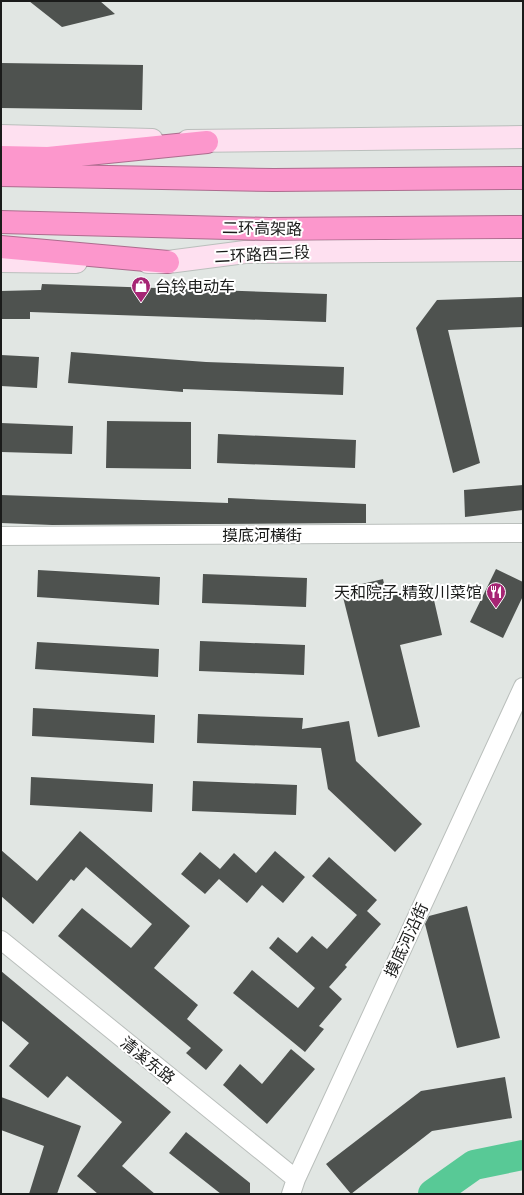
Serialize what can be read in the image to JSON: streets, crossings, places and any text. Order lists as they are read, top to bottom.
{
  "streets": {
    "highway": ["二环高架路"],
    "main road": ["二环路西三段"],
    "street": ["摸底河横街", "摸底河沿街", "清溪东路"]
  },
  "crossings": [
    ["摸底河沿街", "清溪东路"]
  ],
  "places": {
    "shop": ["台铃电动车"],
    "restaurant": ["天和院子·精致川菜馆"]
  }
}
